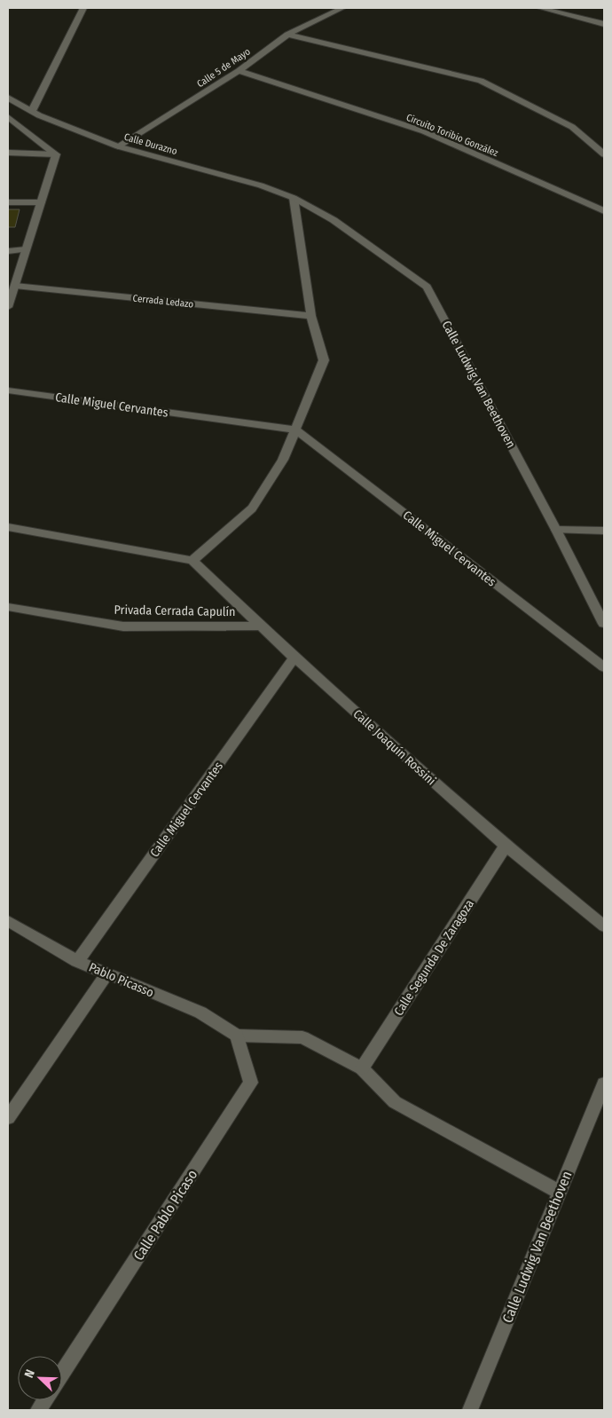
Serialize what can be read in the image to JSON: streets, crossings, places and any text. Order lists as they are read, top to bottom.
{
  "streets": {
    "street": [
      "Calle 5 de Mayo",
      "Circuito Toribio González",
      "Calle Durazno",
      "Cerrada Ledazo",
      "Calle Ludwig Van Beethoven",
      "Calle Miguel Cervantes",
      "Privada Cerrada Capulín",
      "Calle Joaquín Rossini",
      "Calle Segunda De Zaragoza",
      "Pablo Picasso",
      "Calle Pablo Picaso"
    ]
  },
  "crossings": [
    ["Calle 5 de Mayo", "Circuito Toribio González"],
    ["Calle 5 de Mayo", "Calle Durazno"],
    ["Calle Durazno", "Calle Ludwig Van Beethoven"],
    ["Calle Miguel Cervantes", "Calle Joaquín Rossini"],
    ["Calle Miguel Cervantes", "Pablo Picasso"],
    ["Privada Cerrada Capulín", "Calle Joaquín Rossini"],
    ["Calle Joaquín Rossini", "Calle Segunda De Zaragoza"],
    ["Pablo Picasso", "Calle Pablo Picaso"]
  ],
  "north": "top left"
}
